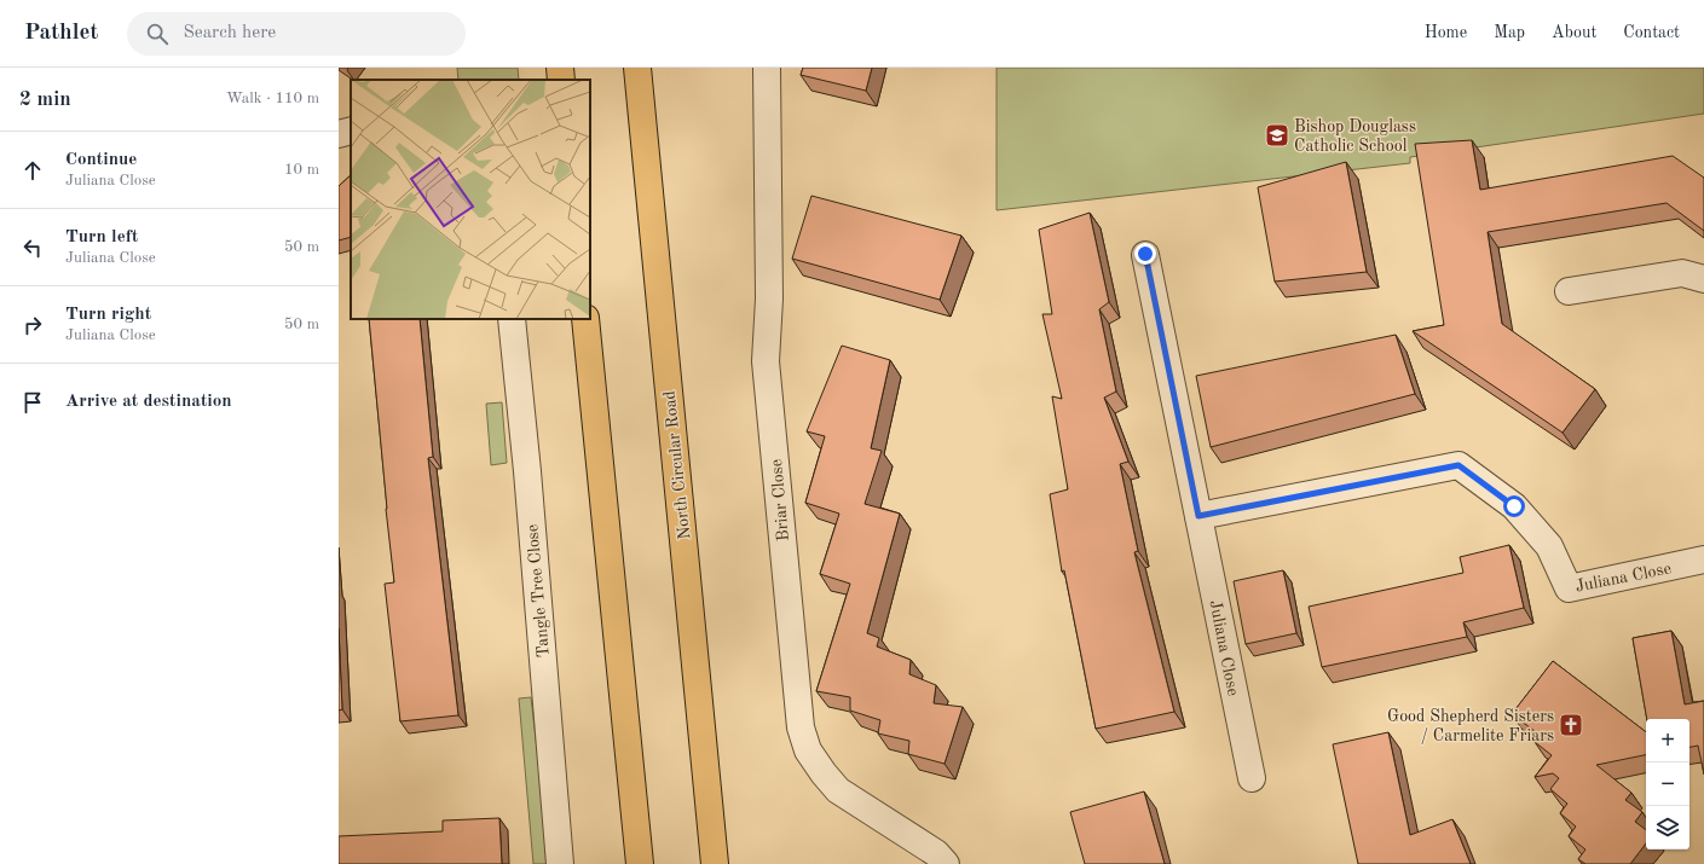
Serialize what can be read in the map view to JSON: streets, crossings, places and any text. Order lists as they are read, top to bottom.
{
  "streets": {
    "highway": ["North Circular Road"],
    "street": ["Briar Close", "Juliana Close", "Tangle Tree Close"]
  },
  "places": {
    "school or university": ["Bishop Douglass Catholic School"],
    "church": ["Good Shepherd Sisters / Carmelite Friars"]
  },
  "page": {
    "header": "Pathlet",
    "search": "Search here",
    "nav": [
      "Home",
      "Map",
      "About",
      "Contact"
    ],
    "heading": ["2 min", "Walk · 110 m"],
    "list": [
      ["Continue", "Juliana Close", "10 m"],
      ["Turn left", "Juliana Close", "50 m"],
      ["Turn right", "Juliana Close", "50 m"],
      "Arrive at destination"
    ],
    "map_buttons": ["+", "−"]
  }
}
